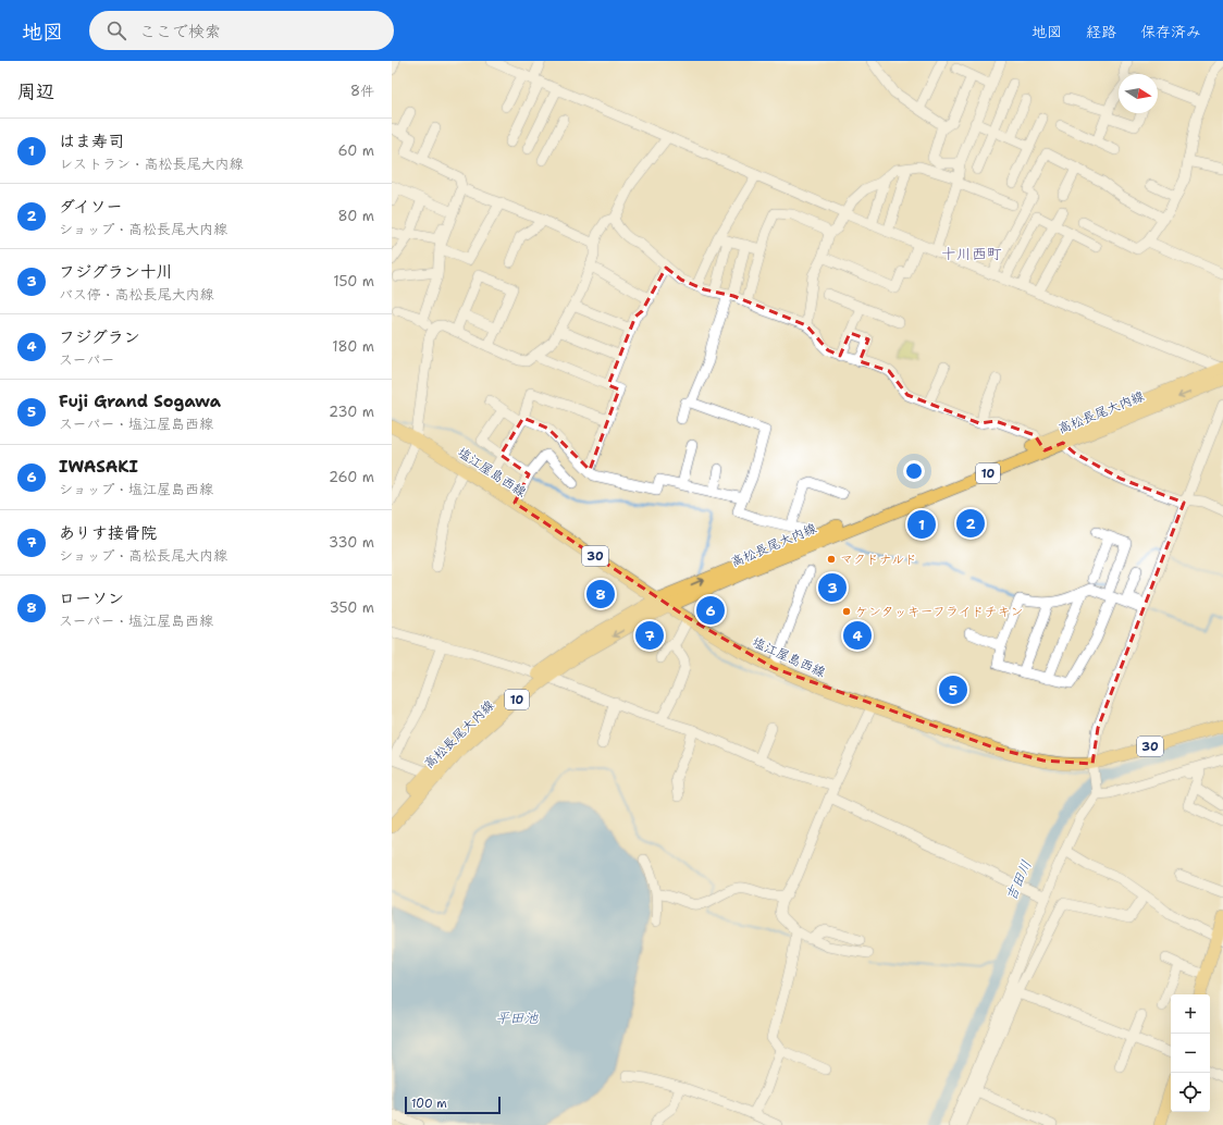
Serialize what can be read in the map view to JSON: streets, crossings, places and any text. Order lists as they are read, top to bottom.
{
  "streets": {
    "main road": [
      "高松長尾大内線",
      "塩江屋島西線",
      "10",
      "30"
    ]
  },
  "crossings": [
    ["高松長尾大内線", "塩江屋島西線"]
  ],
  "districts": ["十川西町"],
  "water": ["吉田川", "平田池"],
  "places": ["マクドナルド", "ケンタッキーフライドチキン"],
  "scale_bar": "100 m",
  "north": "right",
  "page": {
    "header": "地図",
    "search": "ここで検索",
    "nav": ["地図", "経路", "保存済み"],
    "heading": ["周辺", "8件"],
    "list": [
      {
        "mark": "1",
        "name": "はま寿司",
        "note": "レストラン · 高松長尾大内線",
        "value": "60 m"
      },
      {
        "mark": "2",
        "name": "ダイソー",
        "note": "ショップ · 高松長尾大内線",
        "value": "80 m"
      },
      {
        "mark": "3",
        "name": "フジグラン十川",
        "note": "バス停 · 高松長尾大内線",
        "value": "150 m"
      },
      {
        "mark": "4",
        "name": "フジグラン",
        "note": "スーパー",
        "value": "180 m"
      },
      {
        "mark": "5",
        "name": "Fuji Grand Sogawa",
        "note": "スーパー · 塩江屋島西線",
        "value": "230 m"
      },
      {
        "mark": "6",
        "name": "IWASAKI",
        "note": "ショップ · 塩江屋島西線",
        "value": "260 m"
      },
      {
        "mark": "7",
        "name": "ありす接骨院",
        "note": "ショップ · 高松長尾大内線",
        "value": "330 m"
      },
      {
        "mark": "8",
        "name": "ローソン",
        "note": "スーパー · 塩江屋島西線",
        "value": "350 m"
      }
    ],
    "pins": [
      "2",
      "1",
      "3",
      "8",
      "6",
      "4",
      "7",
      "5"
    ],
    "map_buttons": ["+", "−"],
    "scale": "100 m"
  }
}
